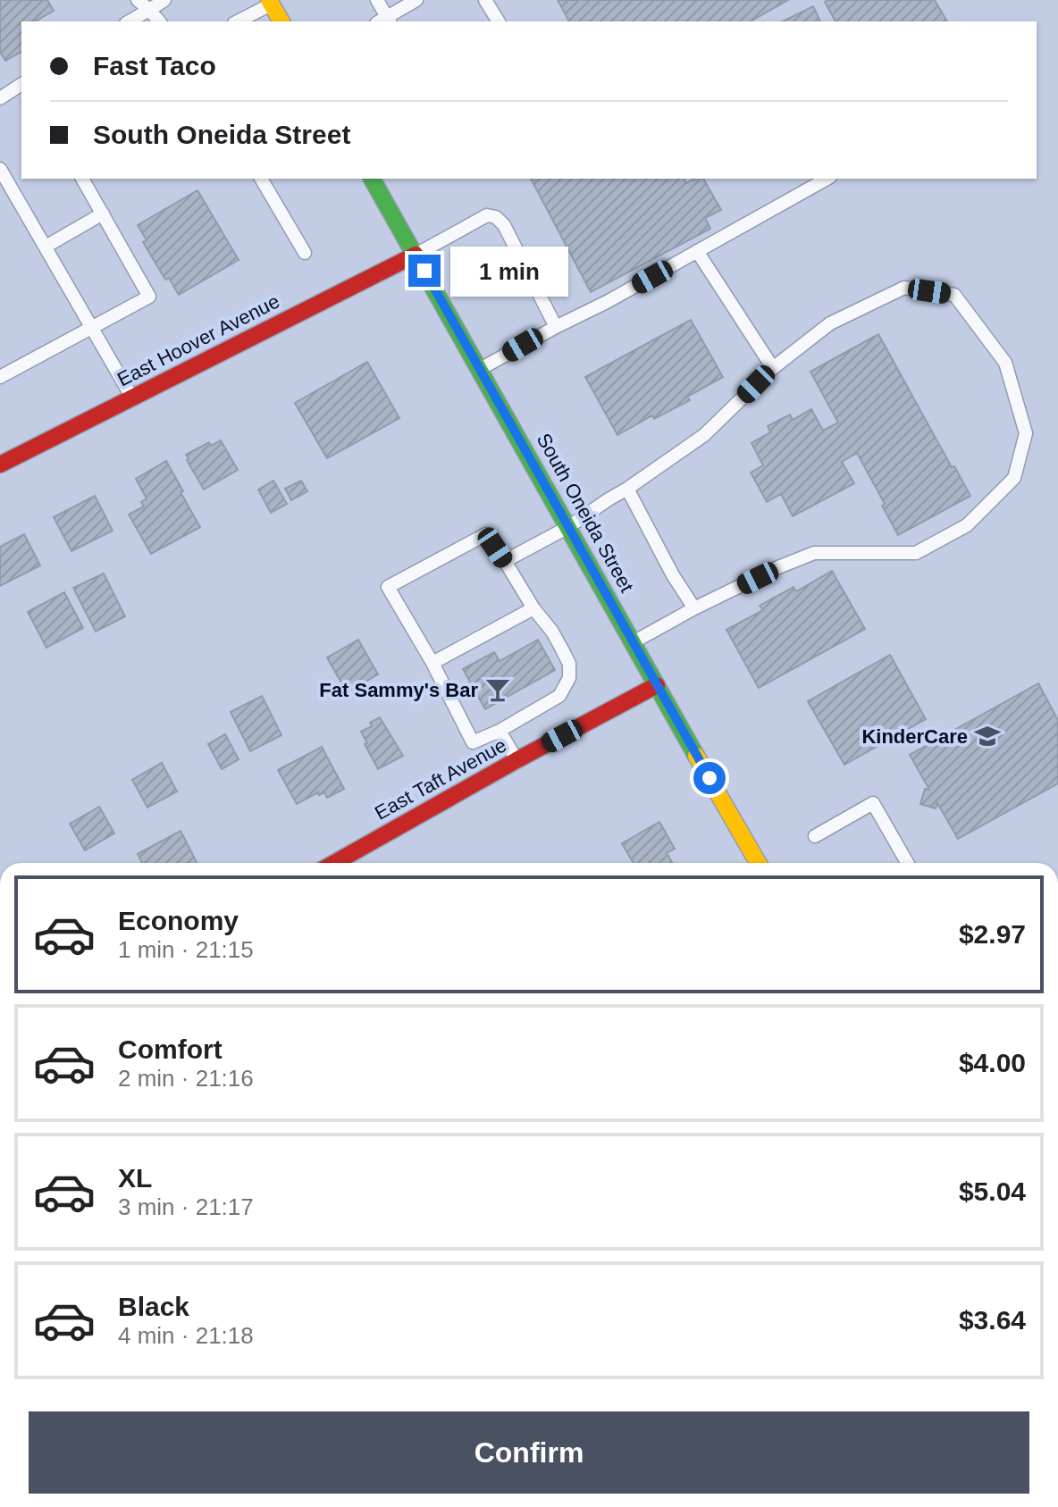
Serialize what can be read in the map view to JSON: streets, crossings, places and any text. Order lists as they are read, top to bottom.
{
  "streets": {
    "street": ["East Hoover Avenue", "South Oneida Street", "East Taft Avenue"]
  },
  "crossings": [
    ["East Hoover Avenue", "South Oneida Street"],
    ["South Oneida Street", "East Taft Avenue"]
  ],
  "places": {
    "bar": ["Fat Sammy's Bar"],
    "school or university": ["KinderCare"]
  },
  "page": {
    "banner": ["Fast Taco", "South Oneida Street"],
    "bubble": "1 min",
    "list": [
      {
        "name": "Economy",
        "note": "1 min · 21:15",
        "value": "$2.97"
      },
      {
        "name": "Comfort",
        "note": "2 min · 21:16",
        "value": "$4.00"
      },
      {
        "name": "XL",
        "note": "3 min · 21:17",
        "value": "$5.04"
      },
      {
        "name": "Black",
        "note": "4 min · 21:18",
        "value": "$3.64"
      }
    ],
    "buttons": "Confirm"
  }
}
